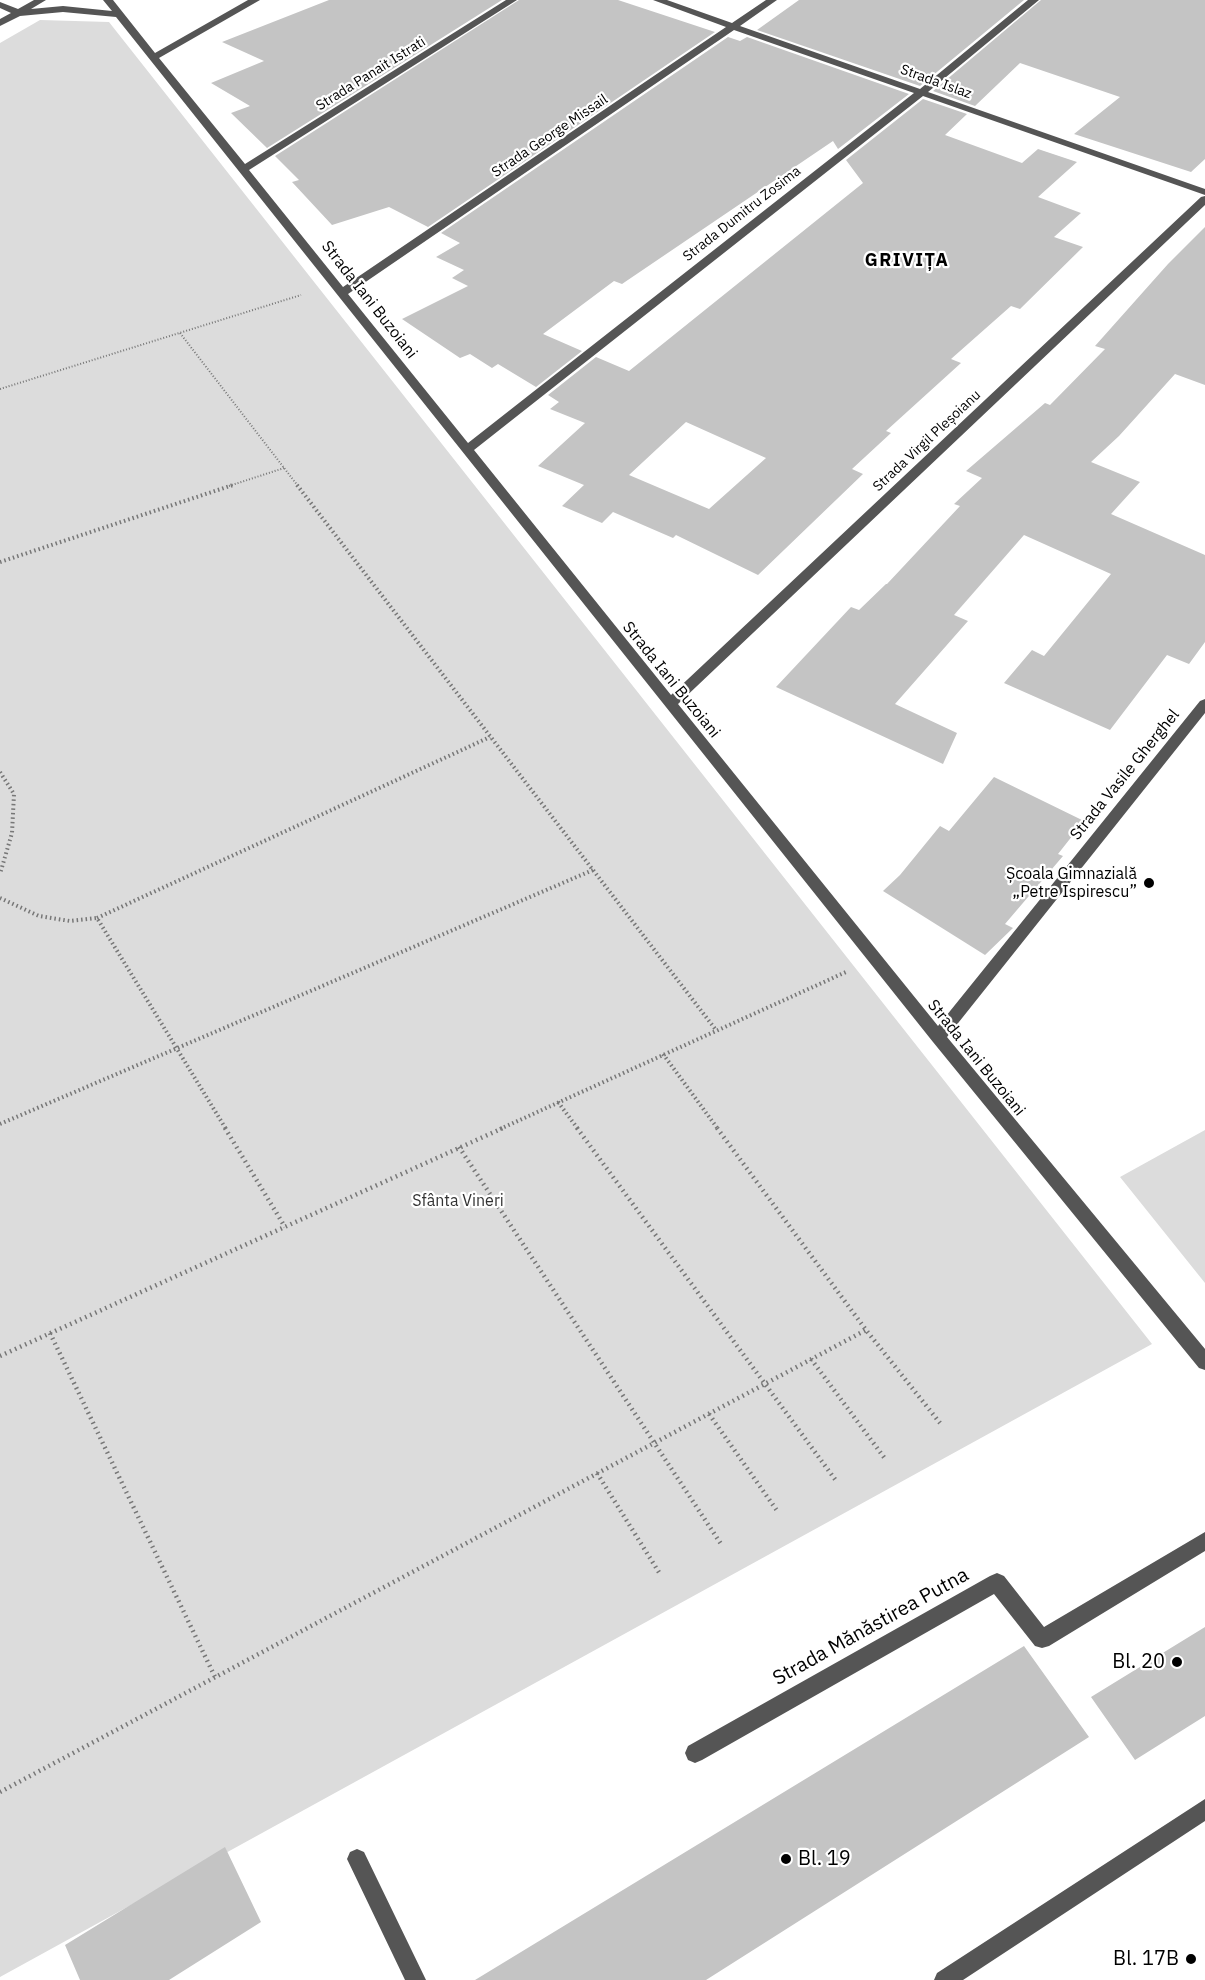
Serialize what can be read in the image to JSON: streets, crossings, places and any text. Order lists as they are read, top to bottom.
{
  "streets": {
    "street": [
      "Strada Panait Istrati",
      "Strada Islaz",
      "Strada George Missail",
      "Strada Dumitru Zosima",
      "Strada Iani Buzoiani",
      "Strada Virgil Pleșoianu",
      "Strada Vasile Gherghel",
      "Strada Mănăstirea Putna"
    ]
  },
  "crossings": [
    ["Strada Panait Istrati", "Strada Iani Buzoiani"],
    ["Strada Islaz", "Strada George Missail"],
    ["Strada Islaz", "Strada Dumitru Zosima"],
    ["Strada George Missail", "Strada Iani Buzoiani"],
    ["Strada Dumitru Zosima", "Strada Iani Buzoiani"],
    ["Strada Iani Buzoiani", "Strada Virgil Pleșoianu"],
    ["Strada Iani Buzoiani", "Strada Vasile Gherghel"]
  ],
  "districts": ["GRIVIȚA"],
  "parks": ["Sfânta Vineri"],
  "places": [
    "Școala Gimnazială „Petre Ispirescu”",
    "Bl. 20",
    "Bl. 19",
    "Bl. 17B"
  ]
}
